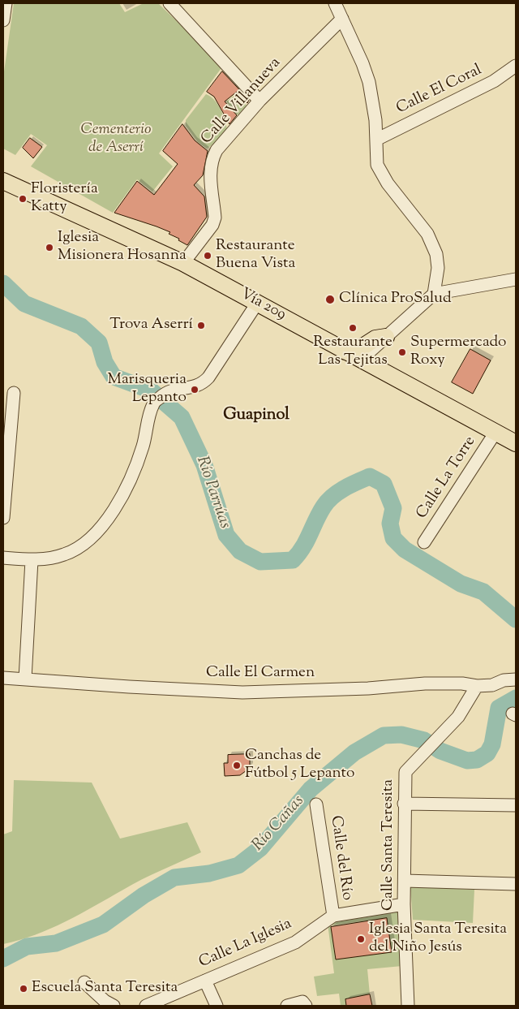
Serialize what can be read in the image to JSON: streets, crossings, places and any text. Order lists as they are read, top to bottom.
{
  "streets": {
    "main road": ["Vía 209"],
    "street": [
      "Calle El Coral",
      "Calle Villanueva",
      "Calle La Torre",
      "Calle El Carmen",
      "Calle Santa Teresita",
      "Calle del Río",
      "Calle La Iglesia"
    ]
  },
  "crossings": [
    ["Calle Villanueva", "Vía 209"],
    ["Vía 209", "Calle La Torre"],
    ["Calle El Carmen", "Calle Santa Teresita"],
    ["Calle Santa Teresita", "Calle La Iglesia"],
    ["Calle del Río", "Calle La Iglesia"]
  ],
  "districts": ["Guapinol"],
  "water": ["Río Parrúas", "Río Cañas"],
  "parks": ["Cementerio de Aserrí"],
  "places": [
    "Floristería Katty",
    "Iglesia Misionera Hosanna",
    "Restaurante Buena Vista",
    "Clínica ProSalud",
    "Trova Aserrí",
    "Restaurante Las Tejitas",
    "Supermercado Roxy",
    "Marisqueria Lepanto",
    "Canchas de Fútbol 5 Lepanto",
    "Iglesia Santa Teresita del Niño Jesús",
    "Escuela Santa Teresita"
  ]
}
